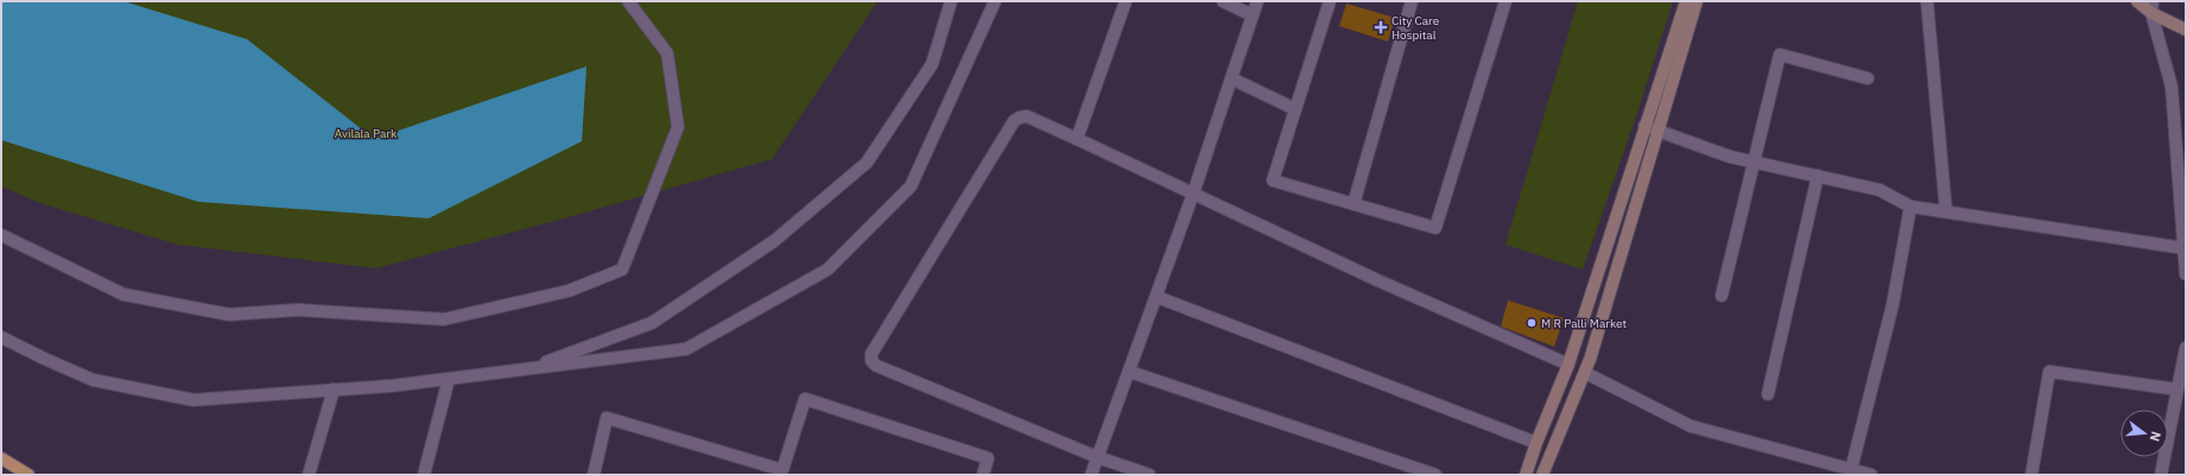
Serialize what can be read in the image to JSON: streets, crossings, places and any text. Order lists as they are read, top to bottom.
{
  "parks": ["Avilala Park"],
  "places": {
    "health": ["City Care Hospital"],
    "other": ["M R Palli Market"]
  },
  "north": "right"
}
